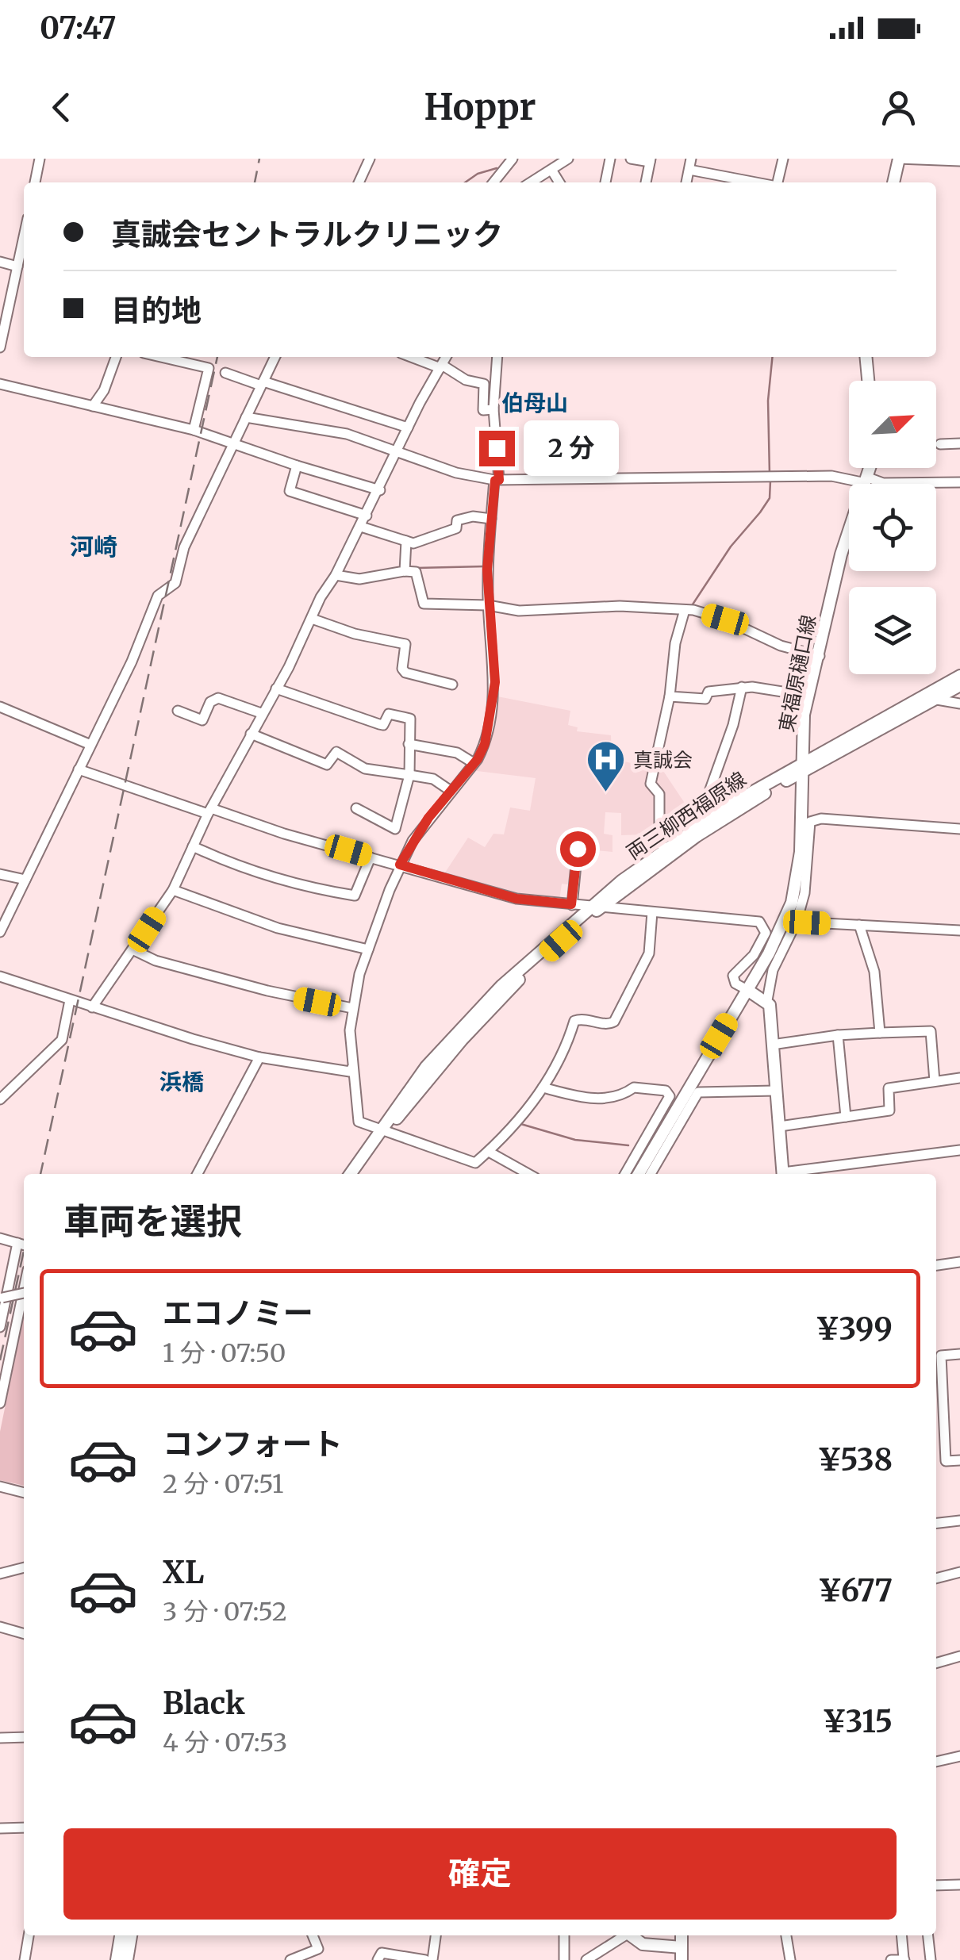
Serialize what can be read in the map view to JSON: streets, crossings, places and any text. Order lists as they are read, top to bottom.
{
  "streets": {
    "main road": ["東福原樋口線", "両三柳西福原線"]
  },
  "crossings": [
    ["東福原樋口線", "両三柳西福原線"]
  ],
  "districts": ["伯母山", "河崎", "浜橋"],
  "places": {
    "hospital": ["真誠会"]
  },
  "north": "top right",
  "page": {
    "status": "07:47",
    "header": "Hoppr",
    "banner": ["真誠会セントラルクリニック", "目的地"],
    "bubble": "2 分",
    "heading": "車両を選択",
    "list": [
      {
        "name": "エコノミー",
        "note": "1 分 · 07:50",
        "value": "¥399"
      },
      {
        "name": "コンフォート",
        "note": "2 分 · 07:51",
        "value": "¥538"
      },
      {
        "name": "XL",
        "note": "3 分 · 07:52",
        "value": "¥677"
      },
      {
        "name": "Black",
        "note": "4 分 · 07:53",
        "value": "¥315"
      }
    ],
    "buttons": "確定"
  }
}
